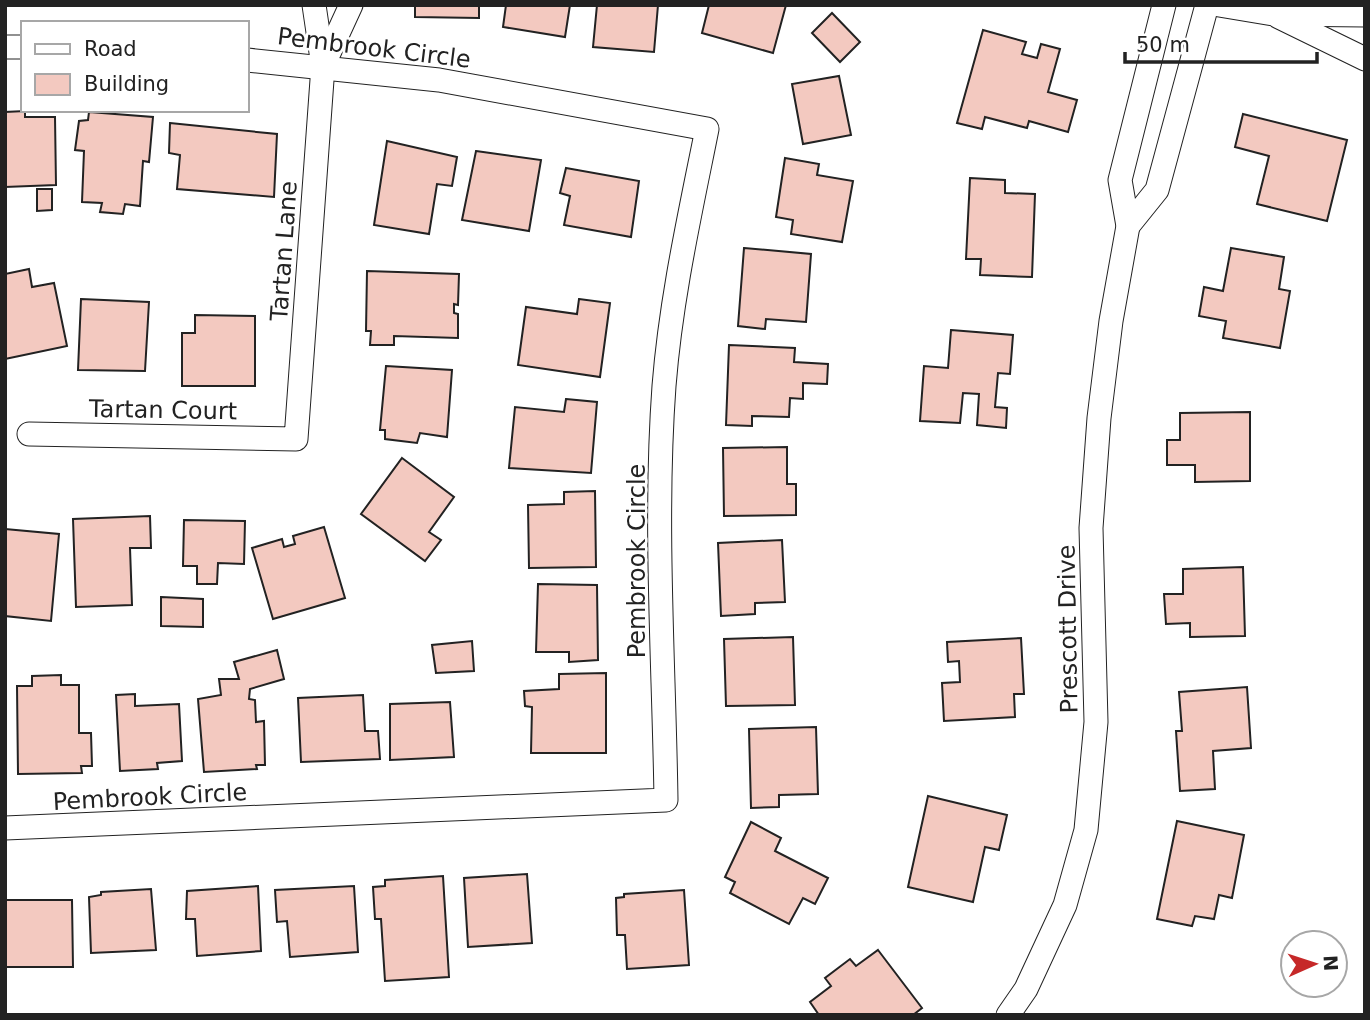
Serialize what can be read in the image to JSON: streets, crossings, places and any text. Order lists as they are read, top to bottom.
{
  "streets": {
    "street": [
      "Pembrook Circle",
      "Tartan Lane",
      "Tartan Court",
      "Prescott Drive"
    ]
  },
  "crossings": [
    ["Pembrook Circle", "Tartan Lane"],
    ["Tartan Lane", "Tartan Court"]
  ],
  "legend": ["Road", "Building"],
  "scale_bar": "50 m",
  "north": "right"
}
